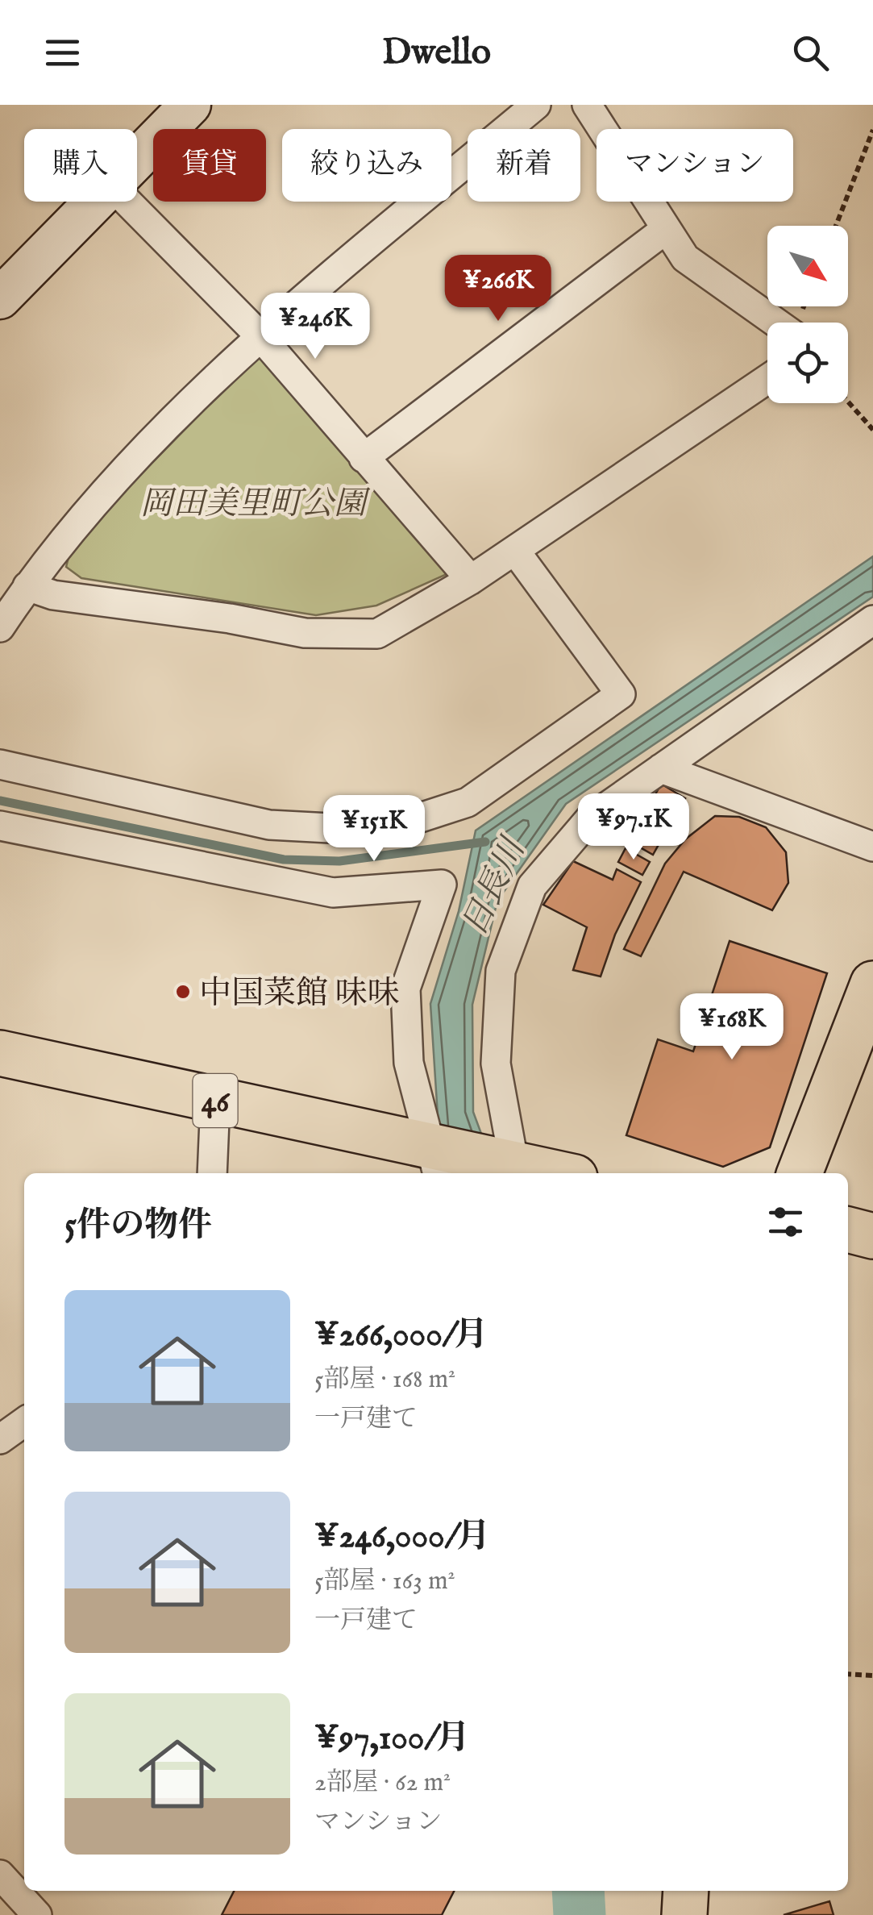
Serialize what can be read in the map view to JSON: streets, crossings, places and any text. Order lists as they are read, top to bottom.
{
  "streets": {
    "main road": ["46"]
  },
  "water": ["日長川"],
  "parks": ["岡田美里町公園"],
  "places": ["中国菜館 味味"],
  "north": "bottom right",
  "page": {
    "header": "Dwello",
    "chip": [
      "購入",
      "賃貸",
      "絞り込み",
      "新着",
      "マンション"
    ],
    "price": [
      "¥266K",
      "¥246K",
      "¥97.1K",
      "¥151K",
      "¥168K"
    ],
    "heading": "5件の物件",
    "list": [
      {
        "name": "¥266,000/月",
        "note": "5部屋 · 168 m² · 一戸建て"
      },
      {
        "name": "¥246,000/月",
        "note": "5部屋 · 163 m² · 一戸建て"
      },
      {
        "name": "¥97,100/月",
        "note": "2部屋 · 62 m² · マンション"
      }
    ]
  }
}
